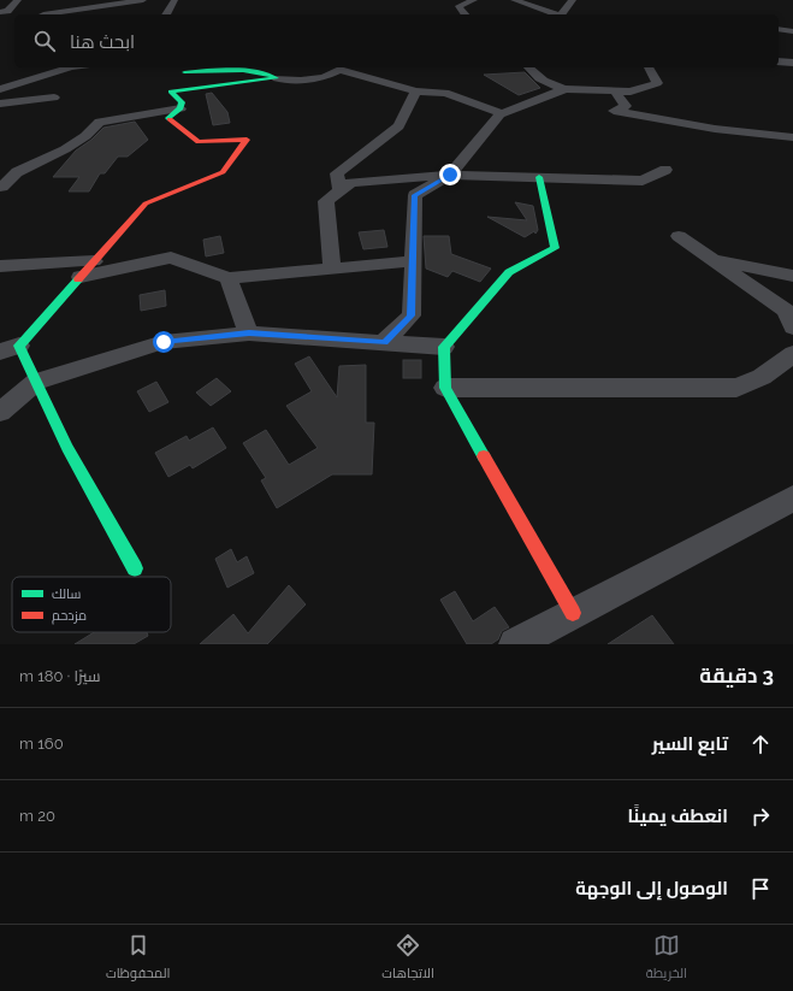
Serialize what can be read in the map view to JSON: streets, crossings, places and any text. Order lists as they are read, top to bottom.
{
  "legend": ["سالك", "مزدحم"],
  "page": {
    "search": "ابحث هنا",
    "heading": ["3 دقيقة", "سيرًا · 180 m"],
    "list": [
      ["تابع السير", "160 m"],
      ["انعطف يمينًا", "20 m"],
      "الوصول إلى الوجهة"
    ],
    "nav": ["الخريطة", "الاتجاهات", "المحفوظات"]
  }
}
